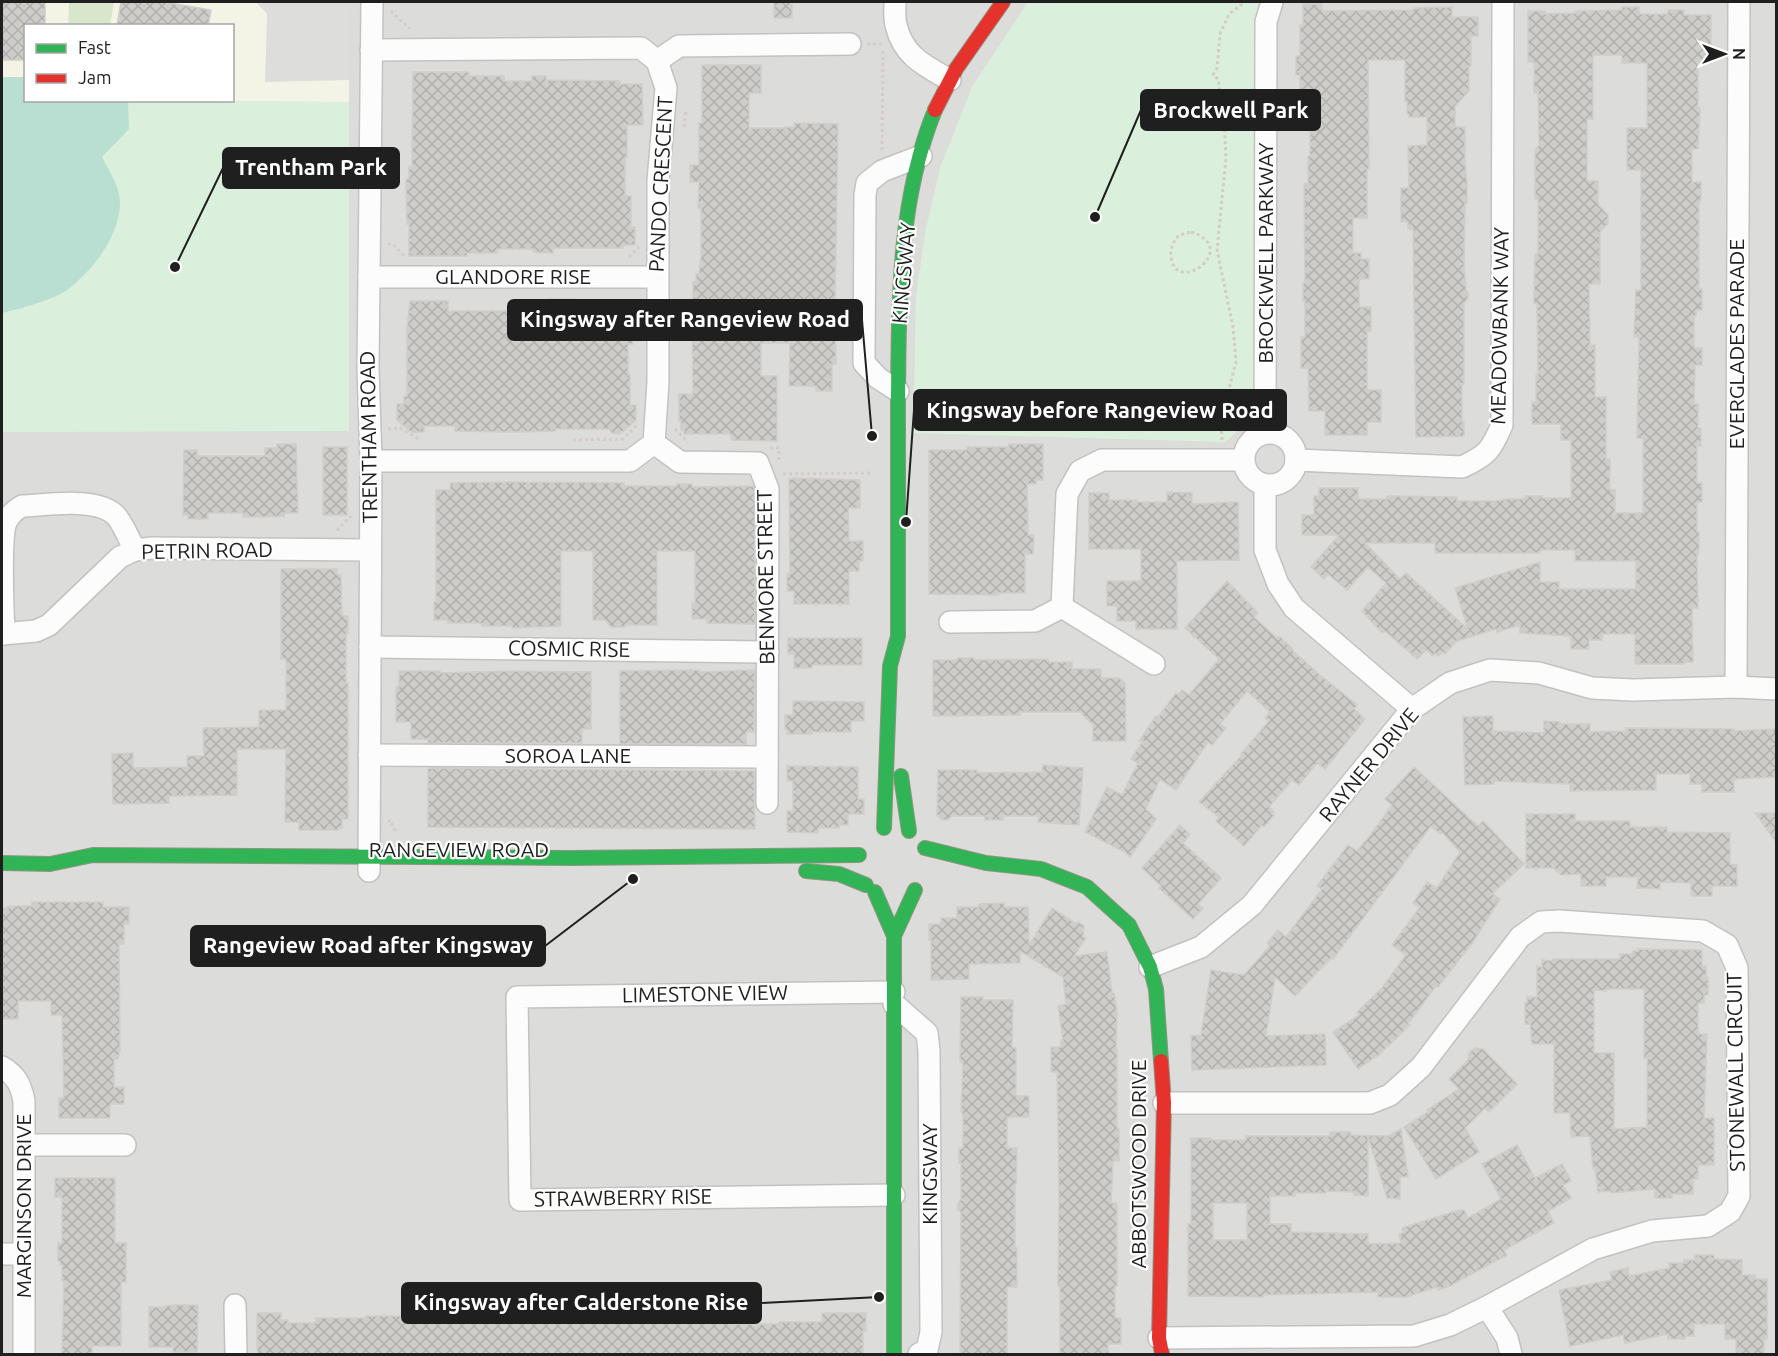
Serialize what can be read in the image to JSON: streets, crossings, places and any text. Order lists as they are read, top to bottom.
{
  "streets": {
    "street": [
      "PANDO CRESCENT",
      "BROCKWELL PARKWAY",
      "KINGSWAY",
      "GLANDORE RISE",
      "MEADOWBANK WAY",
      "EVERGLADES PARADE",
      "TRENTHAM ROAD",
      "PETRIN ROAD",
      "BENMORE STREET",
      "COSMIC RISE",
      "SOROA LANE",
      "RAYNER DRIVE",
      "RANGEVIEW ROAD",
      "LIMESTONE VIEW",
      "STONEWALL CIRCUIT",
      "ABBOTSWOOD DRIVE",
      "STRAWBERRY RISE",
      "MARGINSON DRIVE"
    ]
  },
  "crossings": [
    ["PANDO CRESCENT", "GLANDORE RISE"],
    ["BROCKWELL PARKWAY", "MEADOWBANK WAY"],
    ["KINGSWAY", "RANGEVIEW ROAD"],
    ["KINGSWAY", "LIMESTONE VIEW"],
    ["KINGSWAY", "ABBOTSWOOD DRIVE"],
    ["KINGSWAY", "STRAWBERRY RISE"],
    ["GLANDORE RISE", "TRENTHAM ROAD"],
    ["EVERGLADES PARADE", "RAYNER DRIVE"],
    ["TRENTHAM ROAD", "PETRIN ROAD"],
    ["TRENTHAM ROAD", "COSMIC RISE"],
    ["TRENTHAM ROAD", "SOROA LANE"],
    ["TRENTHAM ROAD", "RANGEVIEW ROAD"],
    ["BENMORE STREET", "COSMIC RISE"],
    ["BENMORE STREET", "SOROA LANE"],
    ["RAYNER DRIVE", "ABBOTSWOOD DRIVE"],
    ["RANGEVIEW ROAD", "ABBOTSWOOD DRIVE"],
    ["LIMESTONE VIEW", "STRAWBERRY RISE"],
    ["STONEWALL CIRCUIT", "ABBOTSWOOD DRIVE"]
  ],
  "places": [
    "Brockwell Park",
    "Trentham Park",
    "Kingsway after Rangeview Road",
    "Kingsway before Rangeview Road",
    "Rangeview Road after Kingsway",
    "Kingsway after Calderstone Rise"
  ],
  "legend": ["Fast", "Jam"],
  "north": "right"
}
